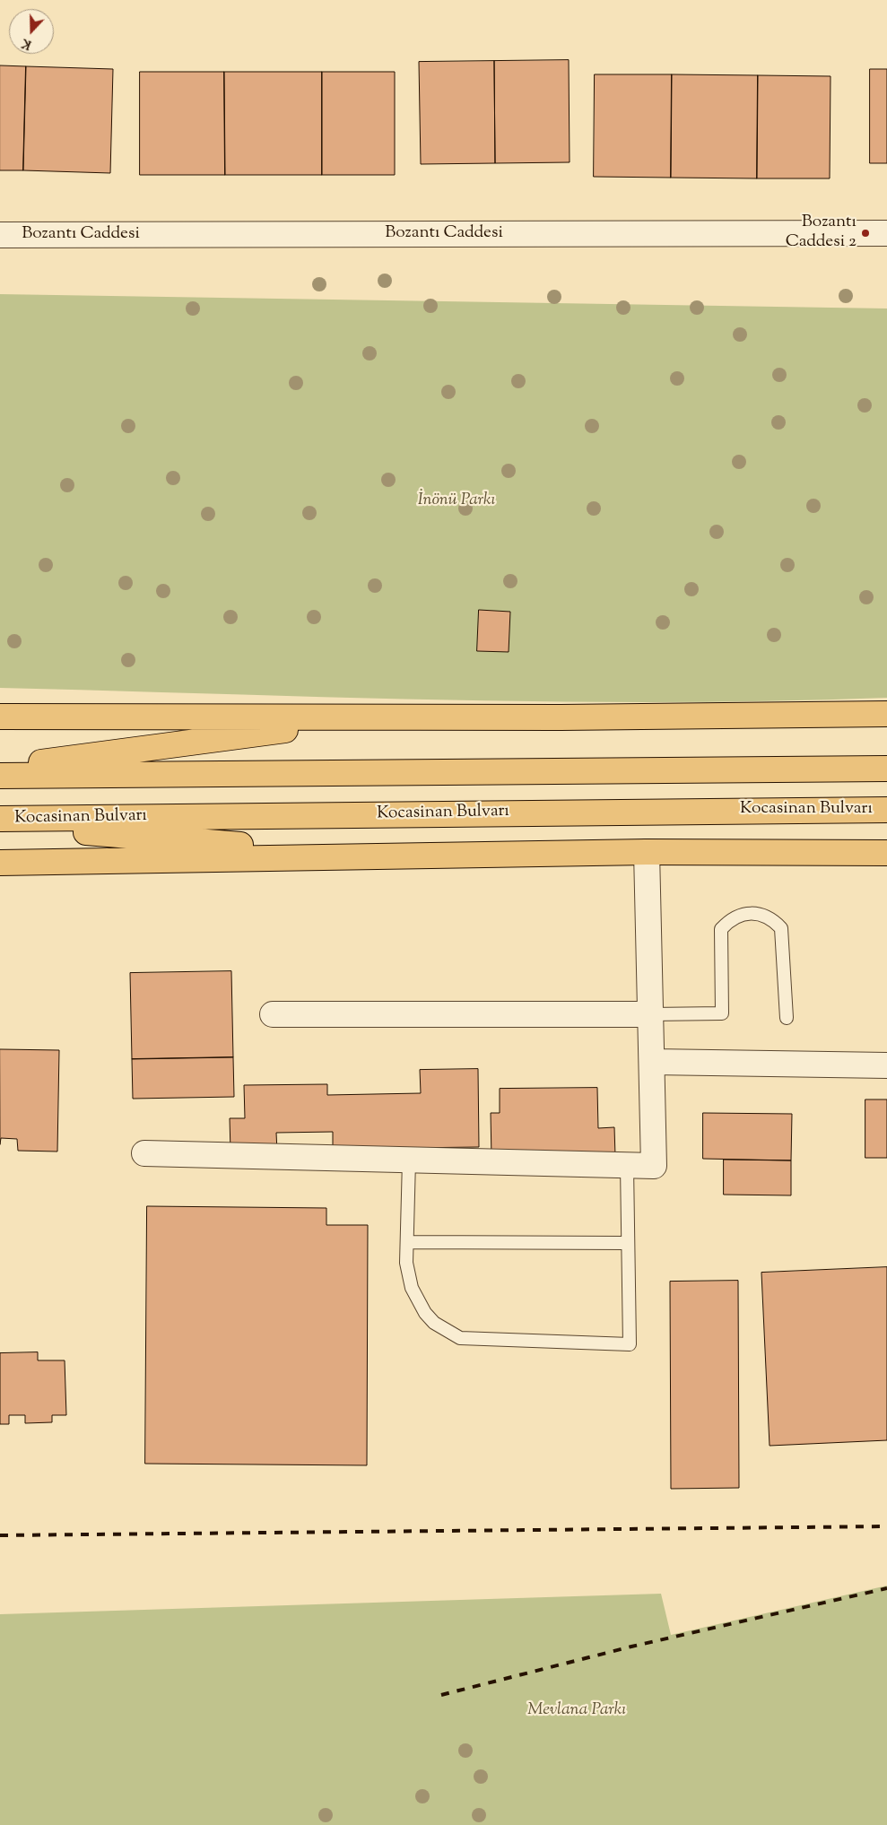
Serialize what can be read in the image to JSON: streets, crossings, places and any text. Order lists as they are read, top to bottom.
{
  "streets": {
    "highway": ["Kocasinan Bulvarı"],
    "street": ["Bozantı Caddesi"]
  },
  "parks": ["İnönü Parkı", "Mevlana Parkı"],
  "places": ["Bozantı Caddesi 2"],
  "north": "bottom"
}
